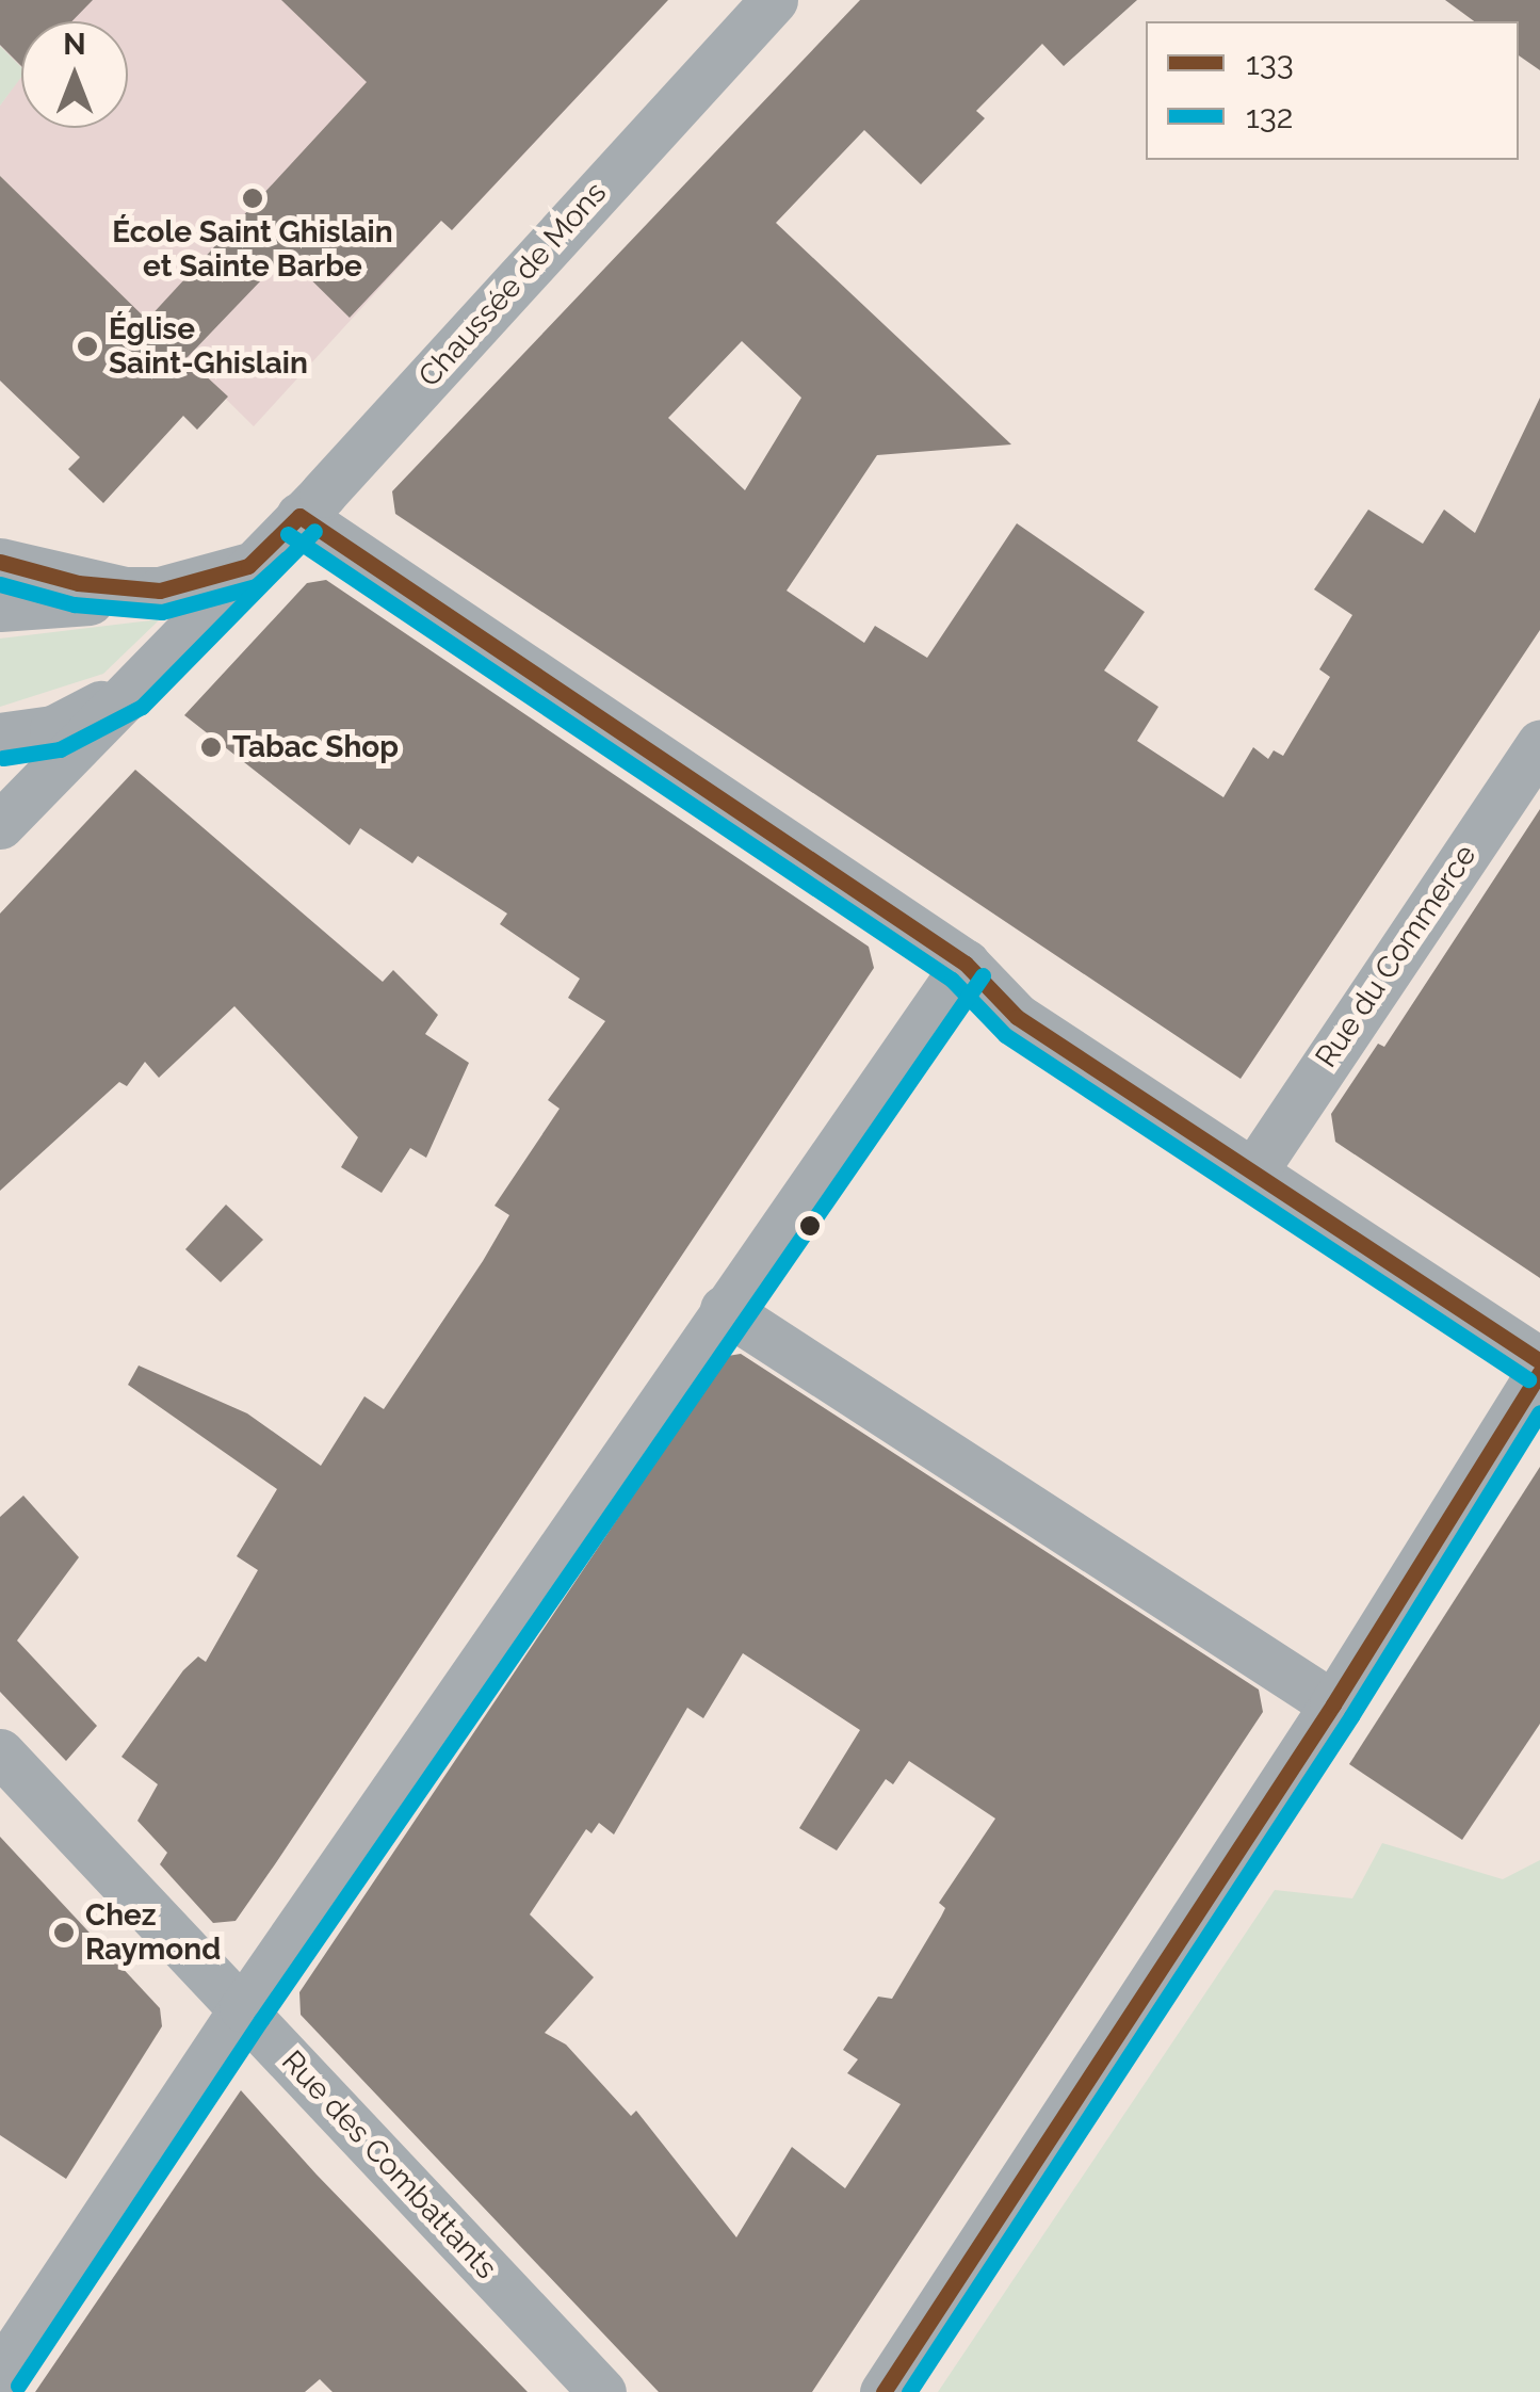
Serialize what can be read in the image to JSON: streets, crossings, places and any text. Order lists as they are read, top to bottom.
{
  "streets": {
    "street": ["Chaussée de Mons", "Rue du Commerce", "Rue des Combattants"]
  },
  "places": [
    "École Saint Ghislain et Sainte Barbe",
    "Église Saint-Ghislain",
    "Tabac Shop",
    "Chez Raymond"
  ],
  "lines": ["transit line 133", "transit line 132"],
  "legend": ["133", "132"],
  "north": "top"
}
